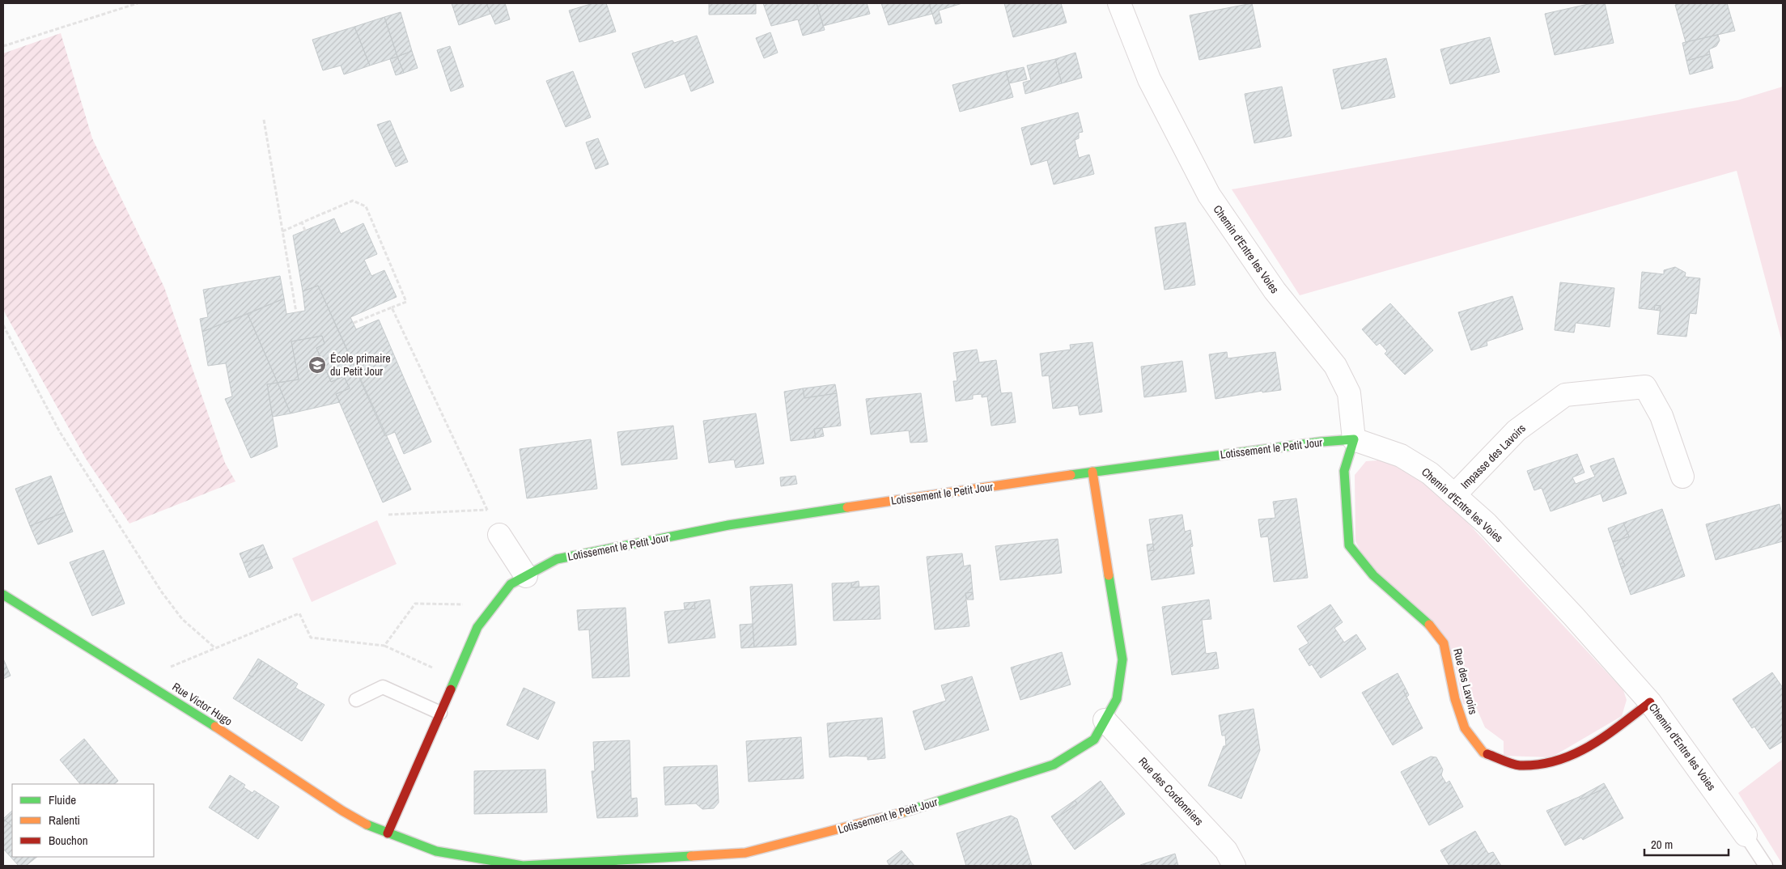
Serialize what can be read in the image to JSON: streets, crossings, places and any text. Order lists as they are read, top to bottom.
{
  "streets": {
    "street": [
      "Chemin d'Entre les Voies",
      "Lotissement le Petit Jour",
      "Impasse des Lavoirs",
      "Rue des Lavoirs",
      "Rue Victor Hugo",
      "Rue des Cordonniers"
    ]
  },
  "crossings": [
    ["Chemin d'Entre les Voies", "Lotissement le Petit Jour"],
    ["Chemin d'Entre les Voies", "Impasse des Lavoirs"],
    ["Chemin d'Entre les Voies", "Rue des Lavoirs"],
    ["Lotissement le Petit Jour", "Rue des Lavoirs"],
    ["Lotissement le Petit Jour", "Rue Victor Hugo"],
    ["Lotissement le Petit Jour", "Rue des Cordonniers"]
  ],
  "places": {
    "school or university": ["École primaire du Petit Jour"]
  },
  "legend": ["Fluide", "Ralenti", "Bouchon"],
  "scale_bar": "20 m"
}
